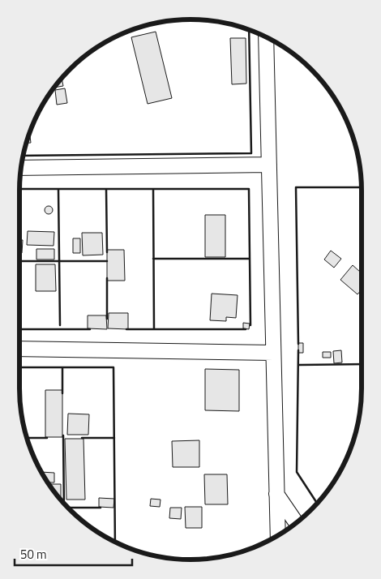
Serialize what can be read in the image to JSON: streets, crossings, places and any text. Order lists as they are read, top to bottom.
{
  "scale_bar": "50 m"
}
